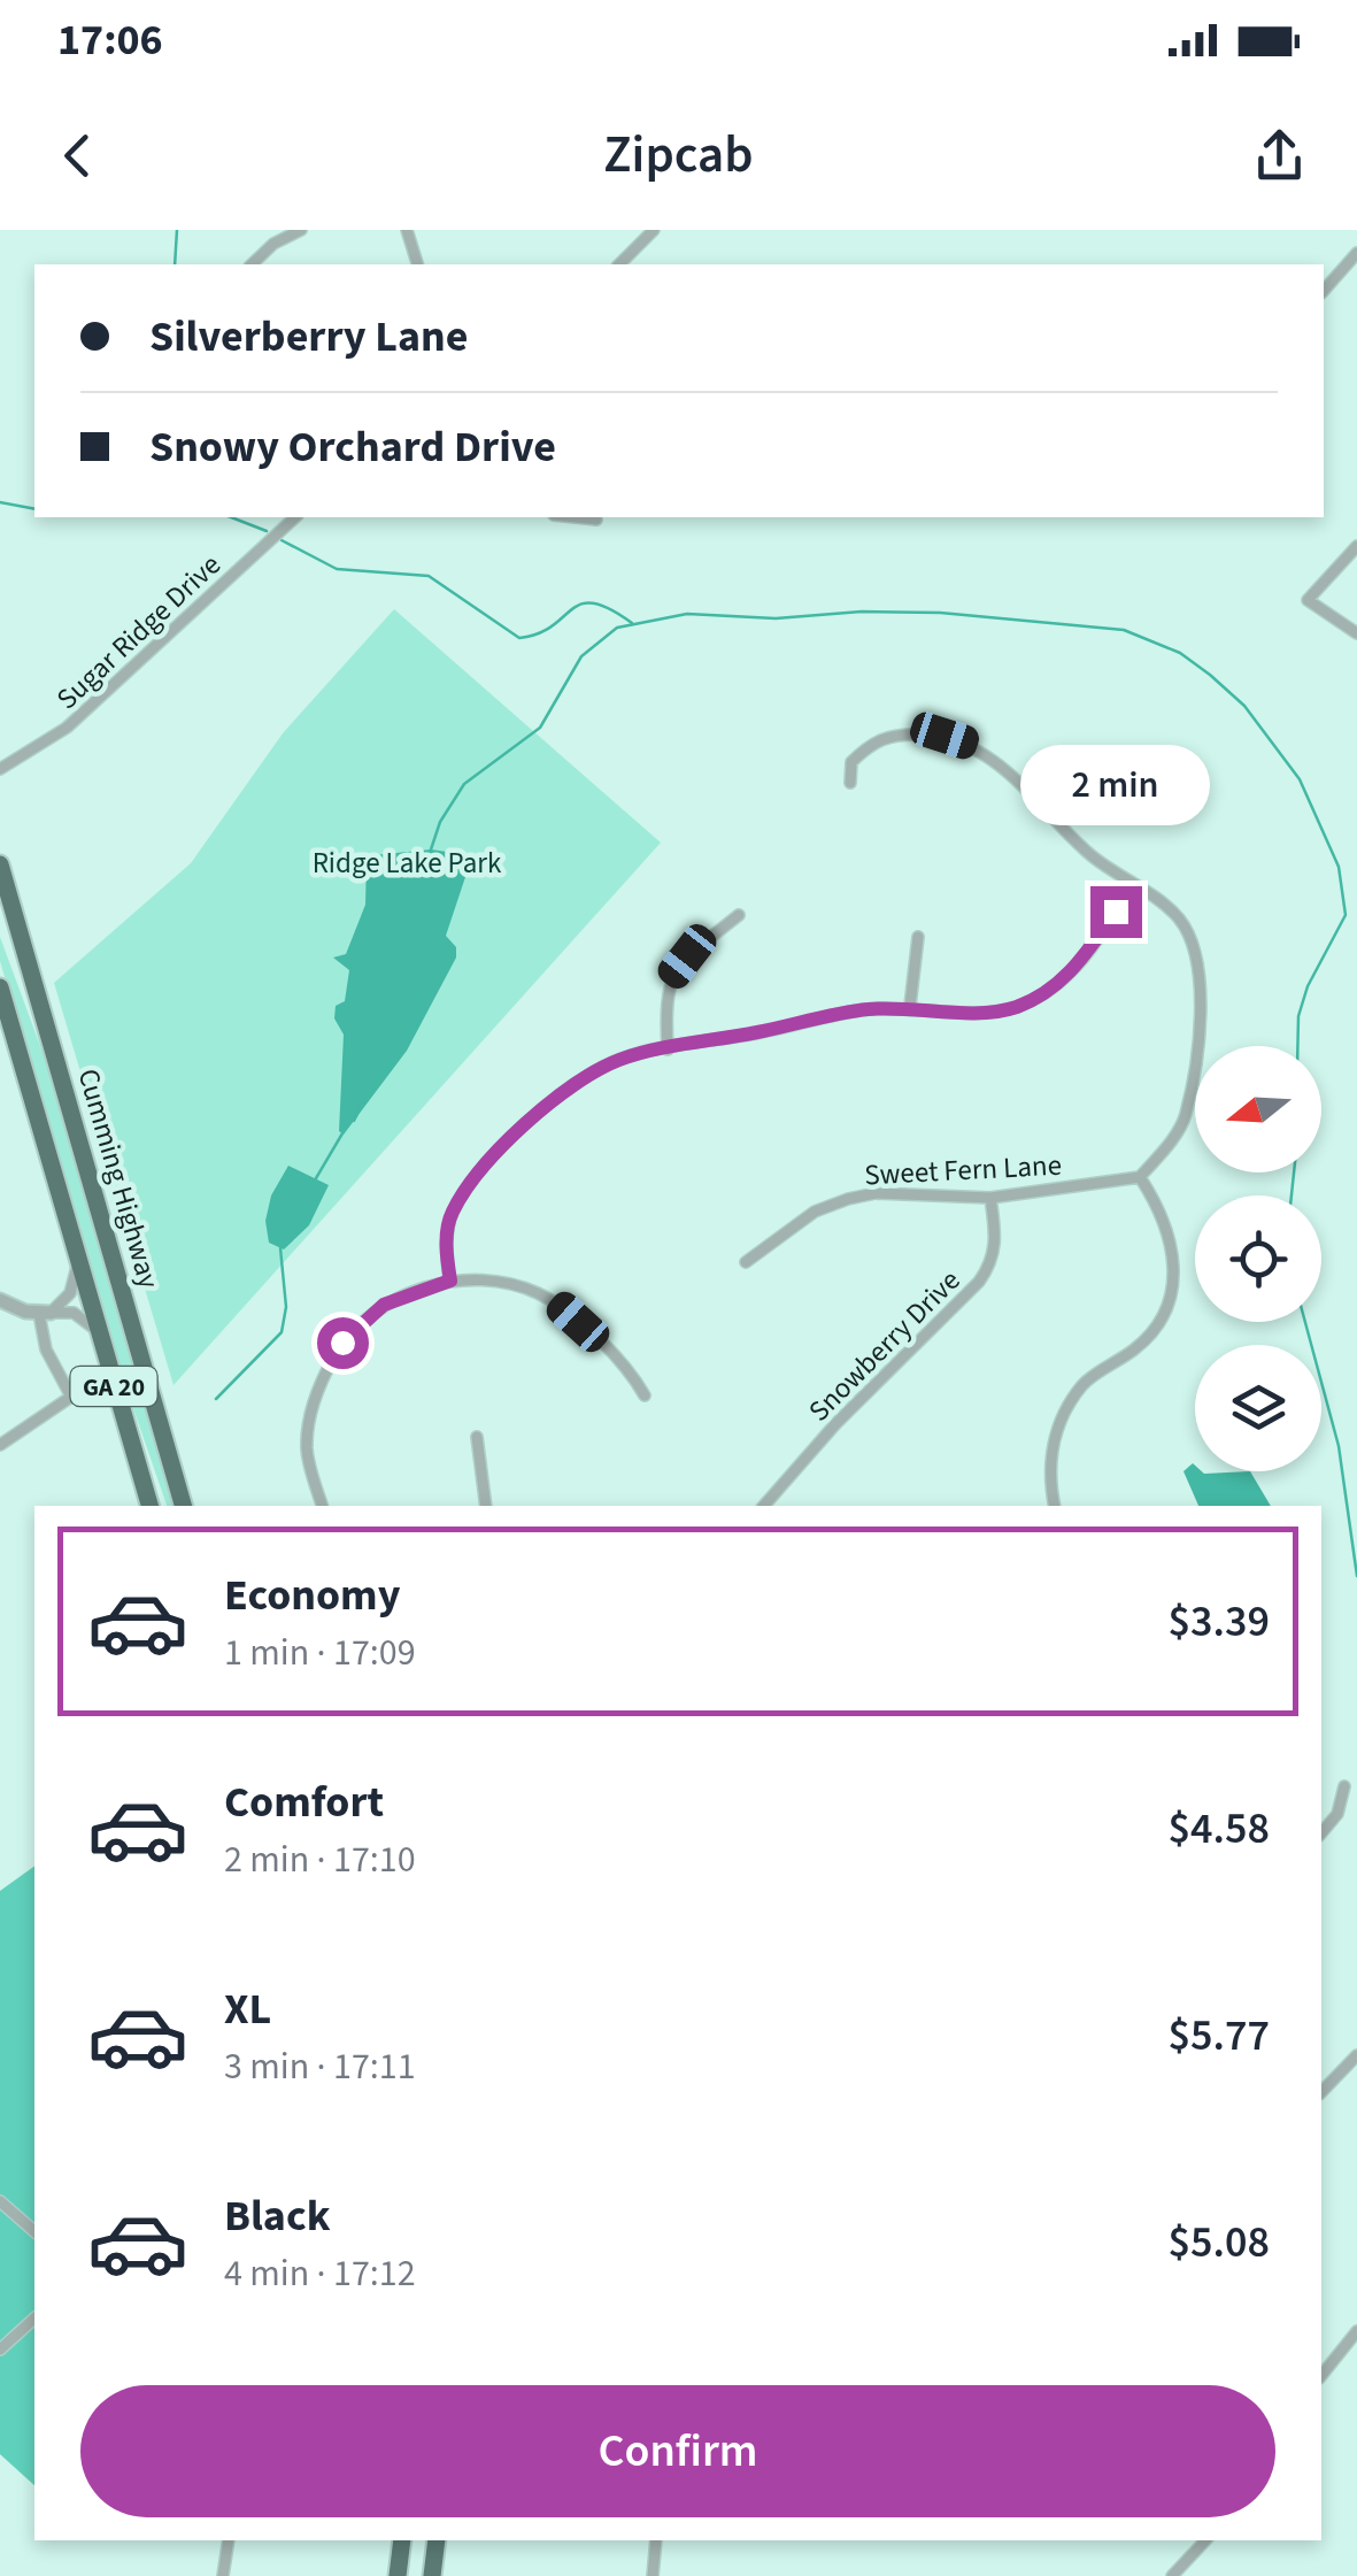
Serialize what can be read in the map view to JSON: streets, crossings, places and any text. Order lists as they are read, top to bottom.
{
  "streets": {
    "highway": ["Cumming Highway", "GA 20"],
    "street": ["Sugar Ridge Drive", "Sweet Fern Lane", "Snowberry Drive"]
  },
  "crossings": [
    ["Sweet Fern Lane", "Snowberry Drive"]
  ],
  "parks": ["Ridge Lake Park"],
  "north": "left",
  "page": {
    "status": "17:06",
    "header": "Zipcab",
    "banner": ["Silverberry Lane", "Snowy Orchard Drive"],
    "bubble": "2 min",
    "list": [
      {
        "name": "Economy",
        "note": "1 min · 17:09",
        "value": "$3.39"
      },
      {
        "name": "Comfort",
        "note": "2 min · 17:10",
        "value": "$4.58"
      },
      {
        "name": "XL",
        "note": "3 min · 17:11",
        "value": "$5.77"
      },
      {
        "name": "Black",
        "note": "4 min · 17:12",
        "value": "$5.08"
      }
    ],
    "buttons": "Confirm"
  }
}
